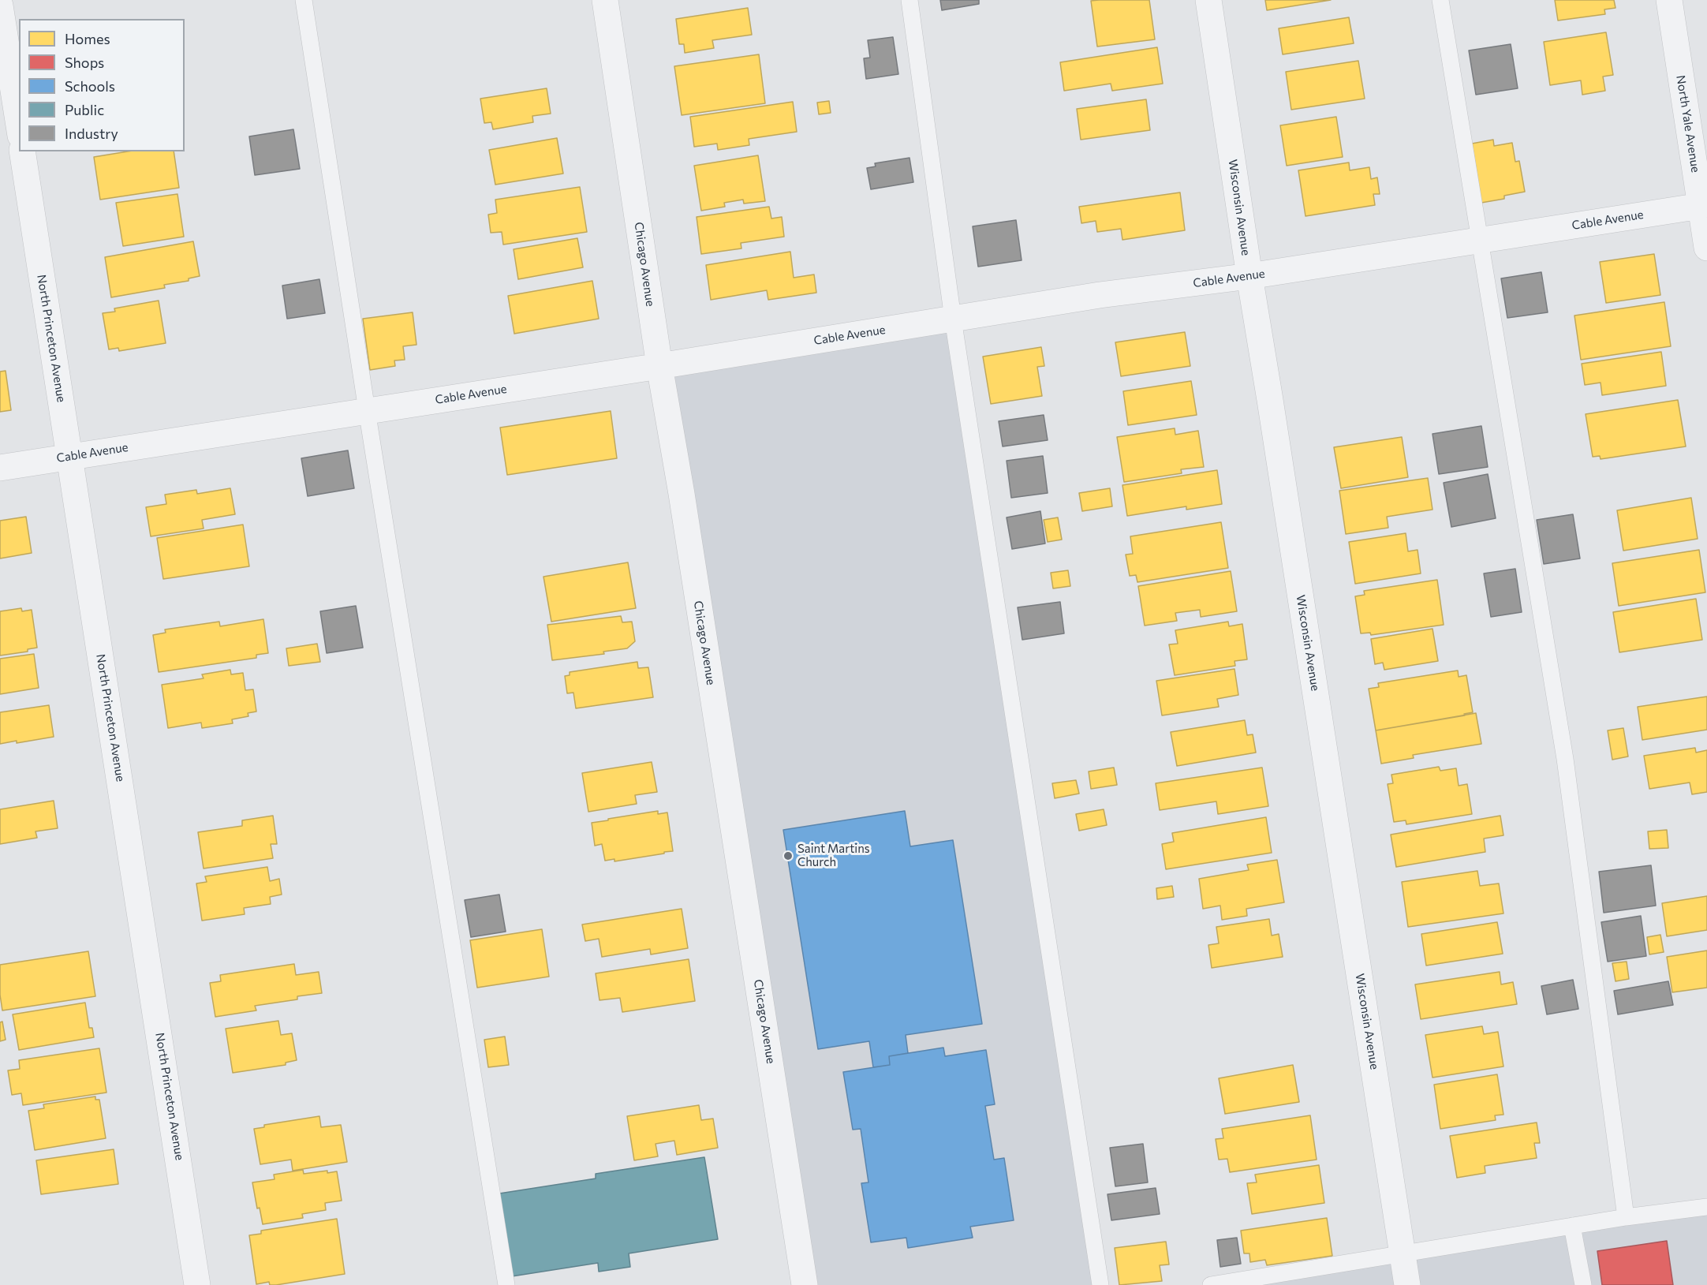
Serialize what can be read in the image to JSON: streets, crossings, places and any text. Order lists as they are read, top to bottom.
{
  "streets": {
    "street": [
      "North Yale Avenue",
      "Wisconsin Avenue",
      "Cable Avenue",
      "Chicago Avenue",
      "North Princeton Avenue"
    ]
  },
  "crossings": [
    ["North Yale Avenue", "Cable Avenue"],
    ["Wisconsin Avenue", "Cable Avenue"],
    ["Cable Avenue", "Chicago Avenue"],
    ["Cable Avenue", "North Princeton Avenue"]
  ],
  "places": ["Saint Martins Church"],
  "legend": [
    "Homes",
    "Shops",
    "Schools",
    "Public",
    "Industry"
  ]
}
